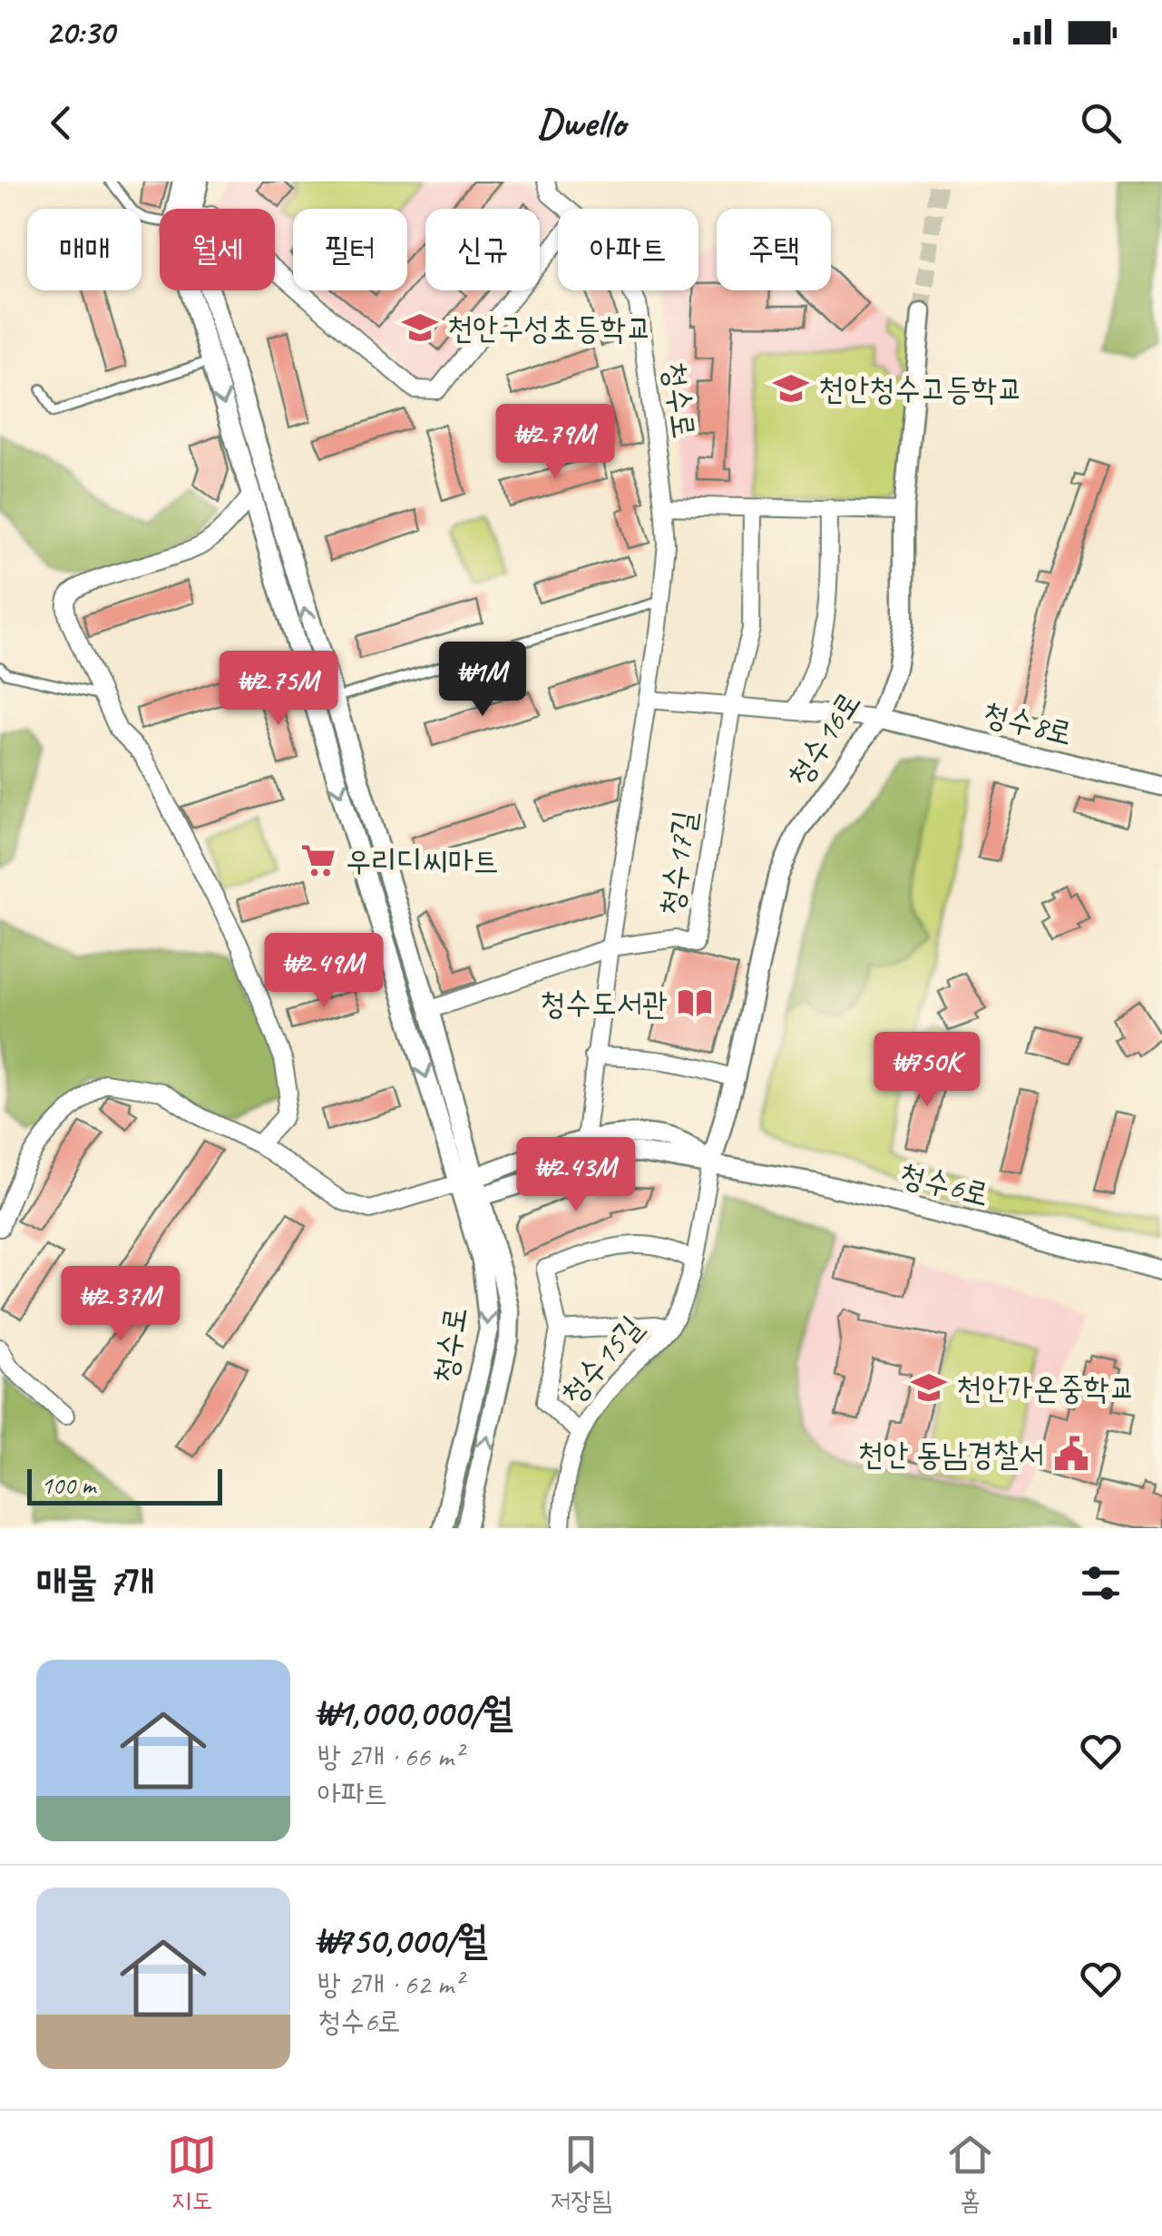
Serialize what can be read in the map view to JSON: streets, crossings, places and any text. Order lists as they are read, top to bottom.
{
  "streets": {
    "street": [
      "청수로",
      "청수8로",
      "청수16로",
      "청수17길",
      "청수6로",
      "청수15길"
    ]
  },
  "crossings": [
    ["청수로", "청수17길"],
    ["청수로", "청수6로"],
    ["청수8로", "청수16로"],
    ["청수16로", "청수6로"],
    ["청수16로", "청수15길"],
    ["청수6로", "청수15길"]
  ],
  "places": {
    "school or university": ["천안구성초등학교", "천안청수고등학교", "천안가온중학교"],
    "supermarket": ["우리디씨마트"],
    "library": ["청수도서관"],
    "public building": ["천안 동남경찰서"]
  },
  "scale_bar": "100 m",
  "page": {
    "status": "20:30",
    "header": "Dwello",
    "chip": [
      "매매",
      "월세",
      "필터",
      "신규",
      "아파트",
      "주택"
    ],
    "price": [
      "₩2.79M",
      "₩1M",
      "₩2.75M",
      "₩2.49M",
      "₩750K",
      "₩2.43M",
      "₩2.37M"
    ],
    "scale": "100 m",
    "heading": "매물 7개",
    "list": [
      {
        "name": "₩1,000,000/월",
        "note": "방 2개 · 66 m² · 아파트"
      },
      {
        "name": "₩750,000/월",
        "note": "방 2개 · 62 m² · 청수6로"
      }
    ],
    "tabs": ["지도", "저장됨", "홈"]
  }
}
